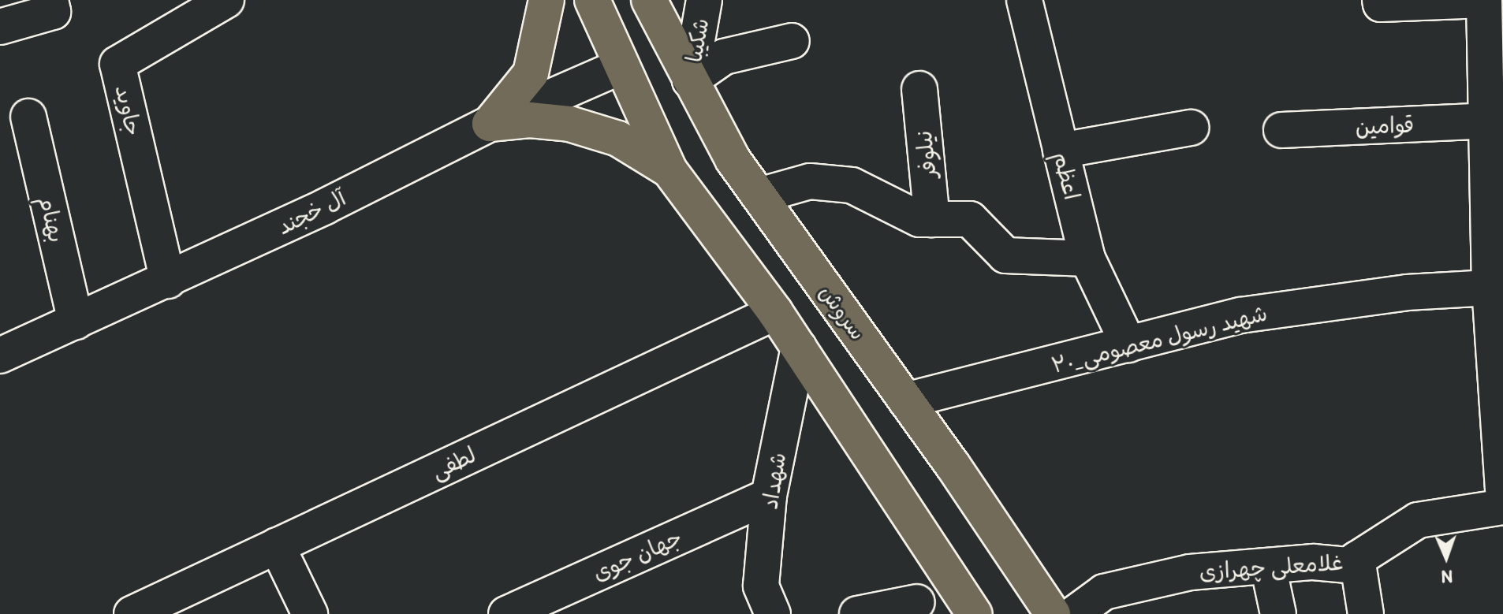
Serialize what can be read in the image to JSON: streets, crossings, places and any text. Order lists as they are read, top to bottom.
{
  "streets": {
    "main road": ["سروش"],
    "street": [
      "شکیبا",
      "جاوید",
      "قوامین",
      "نیلوفر",
      "اعظم",
      "آل خجند",
      "بهنام",
      "۲۰_شهید رسول معصومی",
      "لطفی",
      "شهداد",
      "جهان جوی",
      "غلامعلی چهرازی"
    ]
  },
  "crossings": [
    ["شکیبا", "سروش"],
    ["جاوید", "آل خجند"],
    ["اعظم", "۲۰_شهید رسول معصومی"],
    ["آل خجند", "بهنام"],
    ["سروش", "۲۰_شهید رسول معصومی"],
    ["شهداد", "جهان جوی"]
  ],
  "north": "bottom"
}
